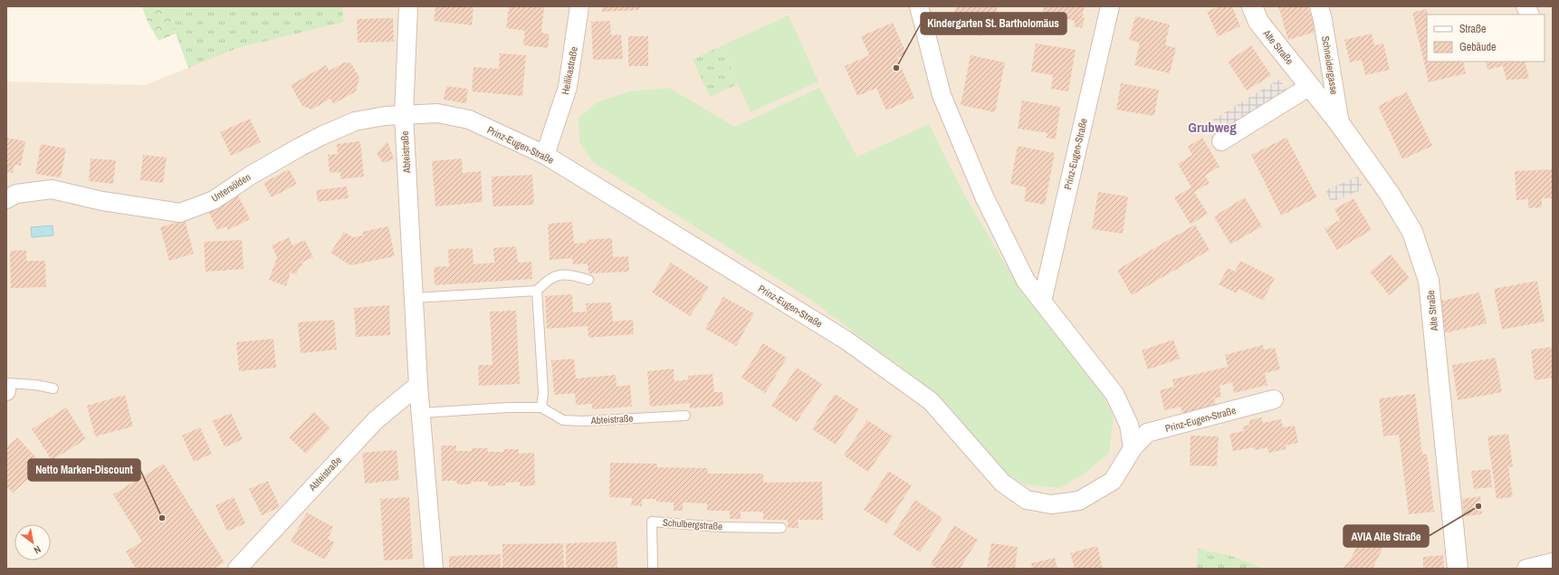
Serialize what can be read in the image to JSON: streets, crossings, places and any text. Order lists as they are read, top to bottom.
{
  "streets": {
    "street": [
      "Alte Straße",
      "Schneidergasse",
      "Heilikastraße",
      "Prinz-Eugen-Straße",
      "Abteistraße",
      "Untersölden"
    ],
    "lane": ["Schulbergstraße"]
  },
  "crossings": [
    ["Alte Straße", "Schneidergasse"],
    ["Heilikastraße", "Prinz-Eugen-Straße"],
    ["Prinz-Eugen-Straße", "Abteistraße"],
    ["Prinz-Eugen-Straße", "Untersölden"],
    ["Abteistraße", "Untersölden"]
  ],
  "districts": ["Grubweg"],
  "places": ["Kindergarten St. Bartholomäus", "AVIA Alte Straße", "Netto Marken-Discount"],
  "legend": ["Straße", "Gebäude"],
  "north": "bottom right"
}
